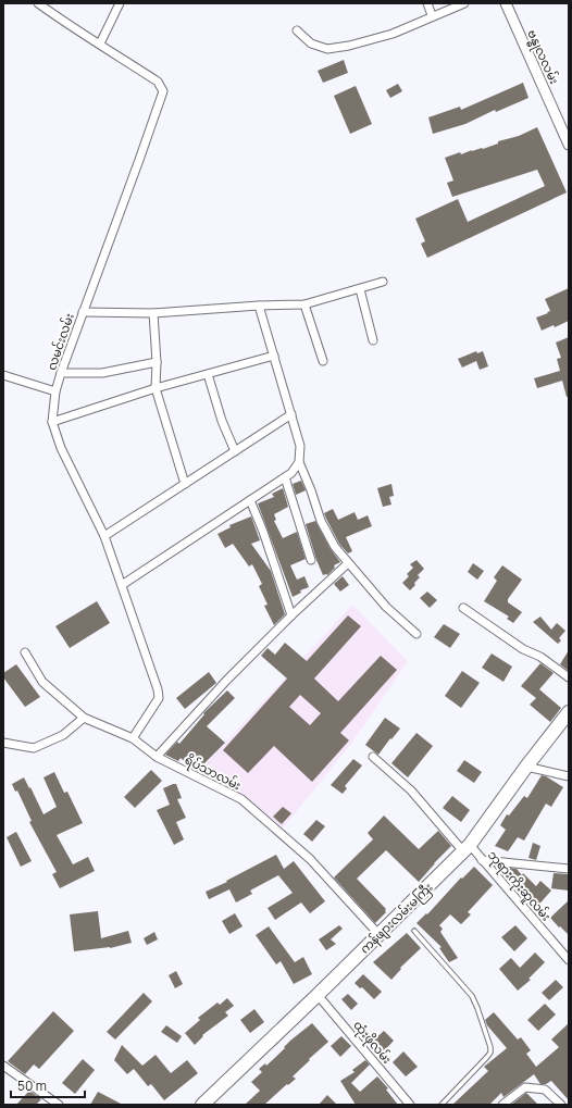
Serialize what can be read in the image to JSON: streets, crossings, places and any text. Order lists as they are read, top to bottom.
{
  "streets": {
    "main road": ["ကန်ဖျားလမ်းမကြီး"],
    "street": [
      "ဗန္ဓုလလမ်း",
      "လမင်းလမ်း",
      "ရိပ်သာလမ်း",
      "ဘုရားကိုးဆူလမ်း",
      "ထုံးဖိုလမ်း"
    ]
  },
  "crossings": [
    ["လမင်းလမ်း", "ရိပ်သာလမ်း"],
    ["ရိပ်သာလမ်း", "ကန်ဖျားလမ်းမကြီး"],
    ["ဘုရားကိုးဆူလမ်း", "ကန်ဖျားလမ်းမကြီး"],
    ["ကန်ဖျားလမ်းမကြီး", "ထုံးဖိုလမ်း"]
  ],
  "scale_bar": "50 m"
}
